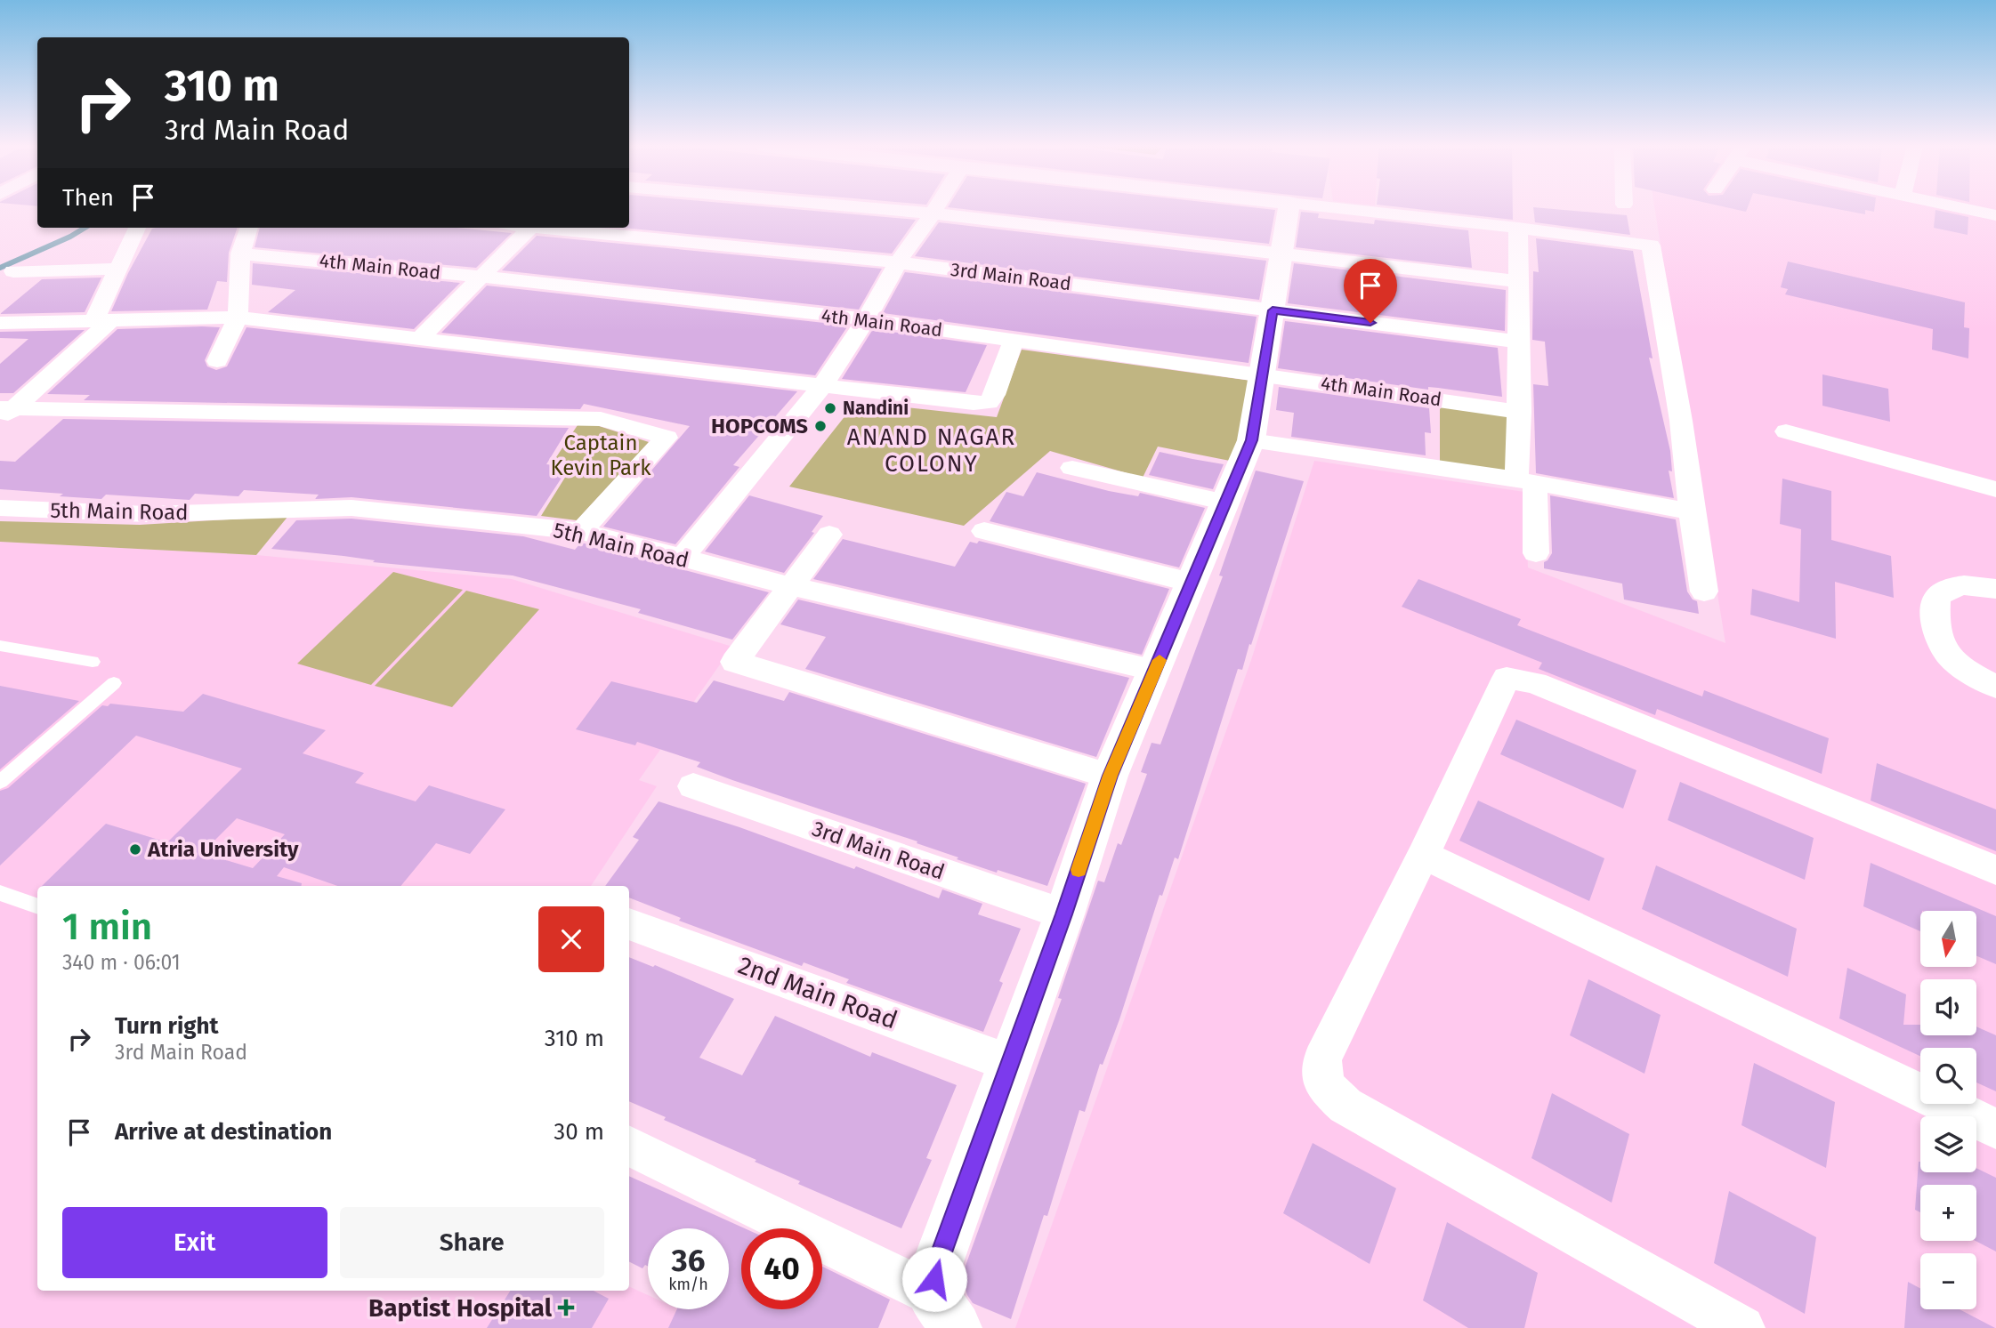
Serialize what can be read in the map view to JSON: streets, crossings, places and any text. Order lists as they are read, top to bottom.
{
  "streets": {
    "street": [
      "4th Main Road",
      "3rd Main Road",
      "5th Main Road",
      "2nd Main Road"
    ]
  },
  "districts": ["ANAND NAGAR COLONY"],
  "parks": ["Captain Kevin Park"],
  "places": {
    "other": ["Nandini", "HOPCOMS", "Atria University"],
    "health": ["Baptist Hospital"]
  },
  "north": "bottom",
  "page": {
    "turn": ["310 m", "3rd Main Road"],
    "then": "Then",
    "heading": ["1 min", "340 m · 06:01"],
    "map_buttons": ["+", "−"],
    "list": [
      {
        "name": "Turn right",
        "note": "3rd Main Road",
        "value": "310 m"
      },
      {
        "name": "Arrive at destination",
        "value": "30 m"
      }
    ],
    "buttons": ["Exit", "Share"],
    "speed": "36 km/h",
    "limit": "40"
  }
}
